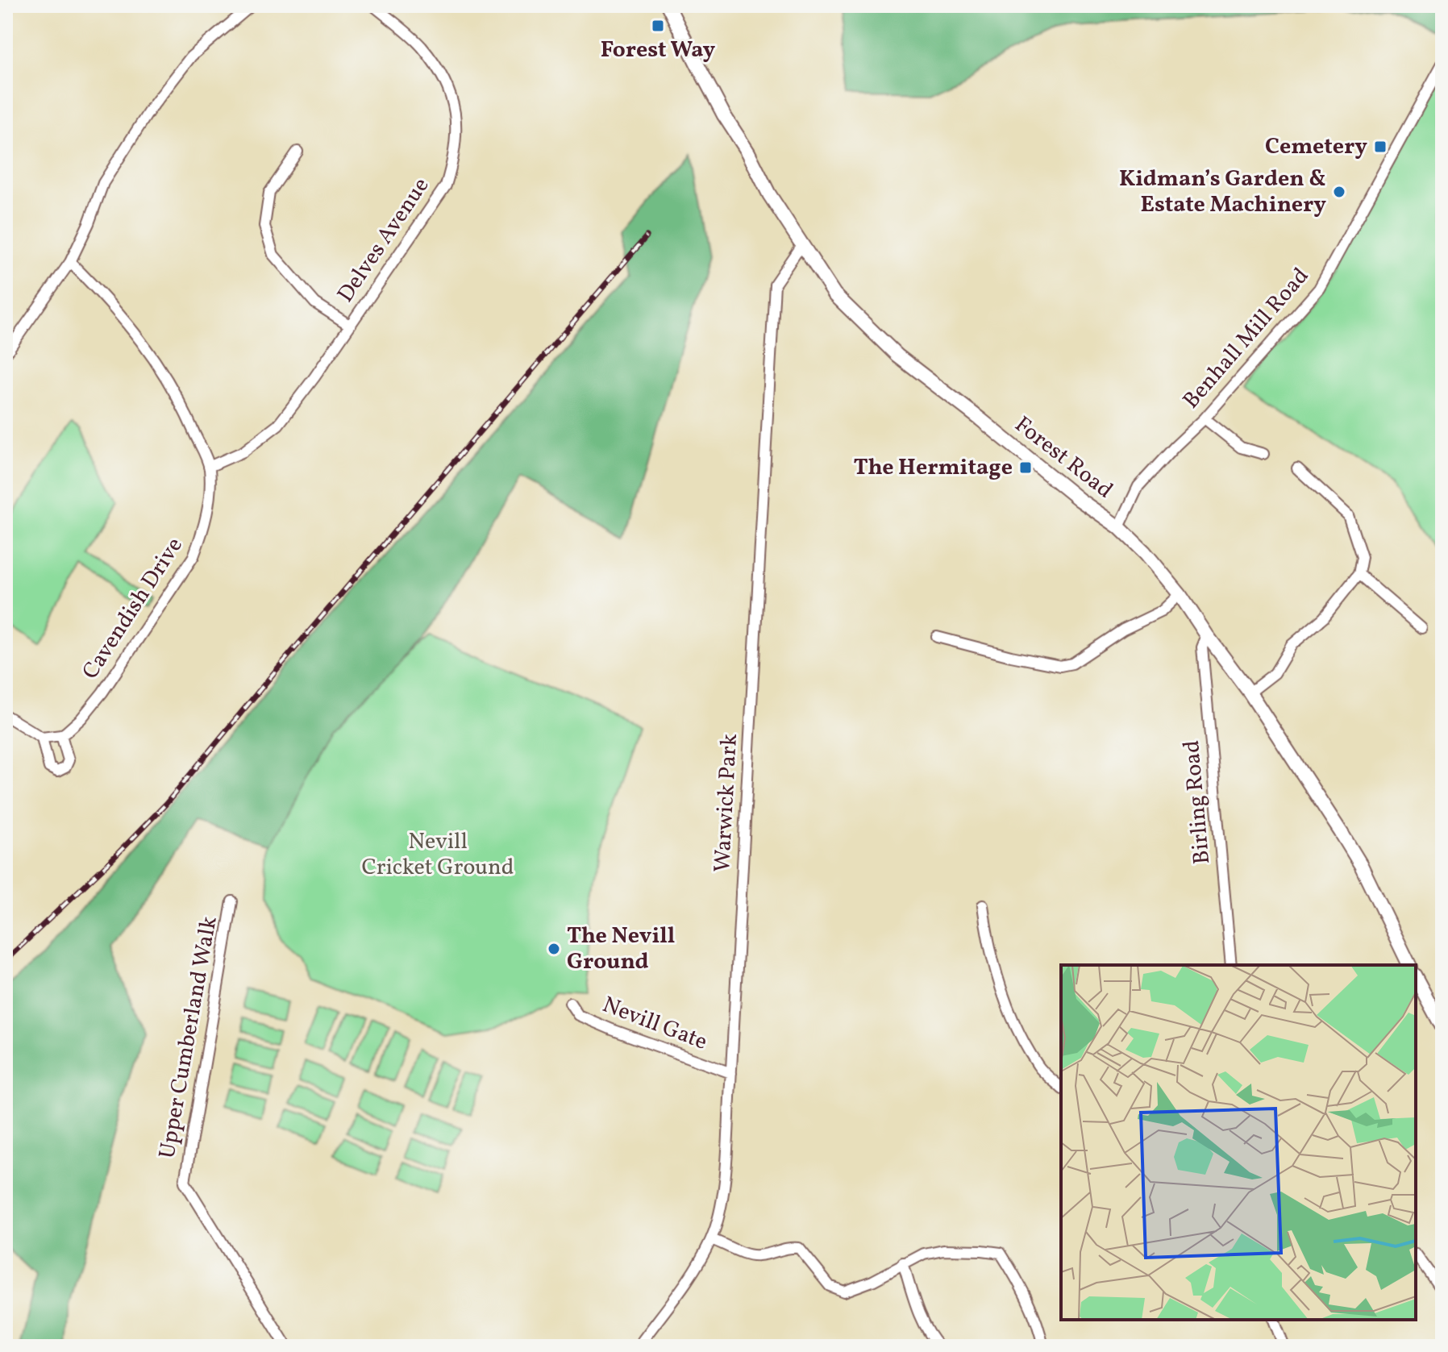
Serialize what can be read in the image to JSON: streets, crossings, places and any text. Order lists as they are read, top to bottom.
{
  "streets": {
    "street": [
      "Delves Avenue",
      "Benhall Mill Road",
      "Forest Road",
      "Cavendish Drive",
      "Birling Road",
      "Warwick Park",
      "Nevill Gate",
      "Upper Cumberland Walk"
    ]
  },
  "crossings": [
    ["Delves Avenue", "Cavendish Drive"],
    ["Benhall Mill Road", "Forest Road"],
    ["Forest Road", "Birling Road"],
    ["Forest Road", "Warwick Park"],
    ["Warwick Park", "Nevill Gate"]
  ],
  "parks": ["Nevill Cricket Ground"],
  "places": {
    "transit": ["Forest Way", "Cemetery", "The Hermitage"],
    "other": ["Kidman’s Garden & Estate Machinery", "The Nevill Ground"]
  }
}
